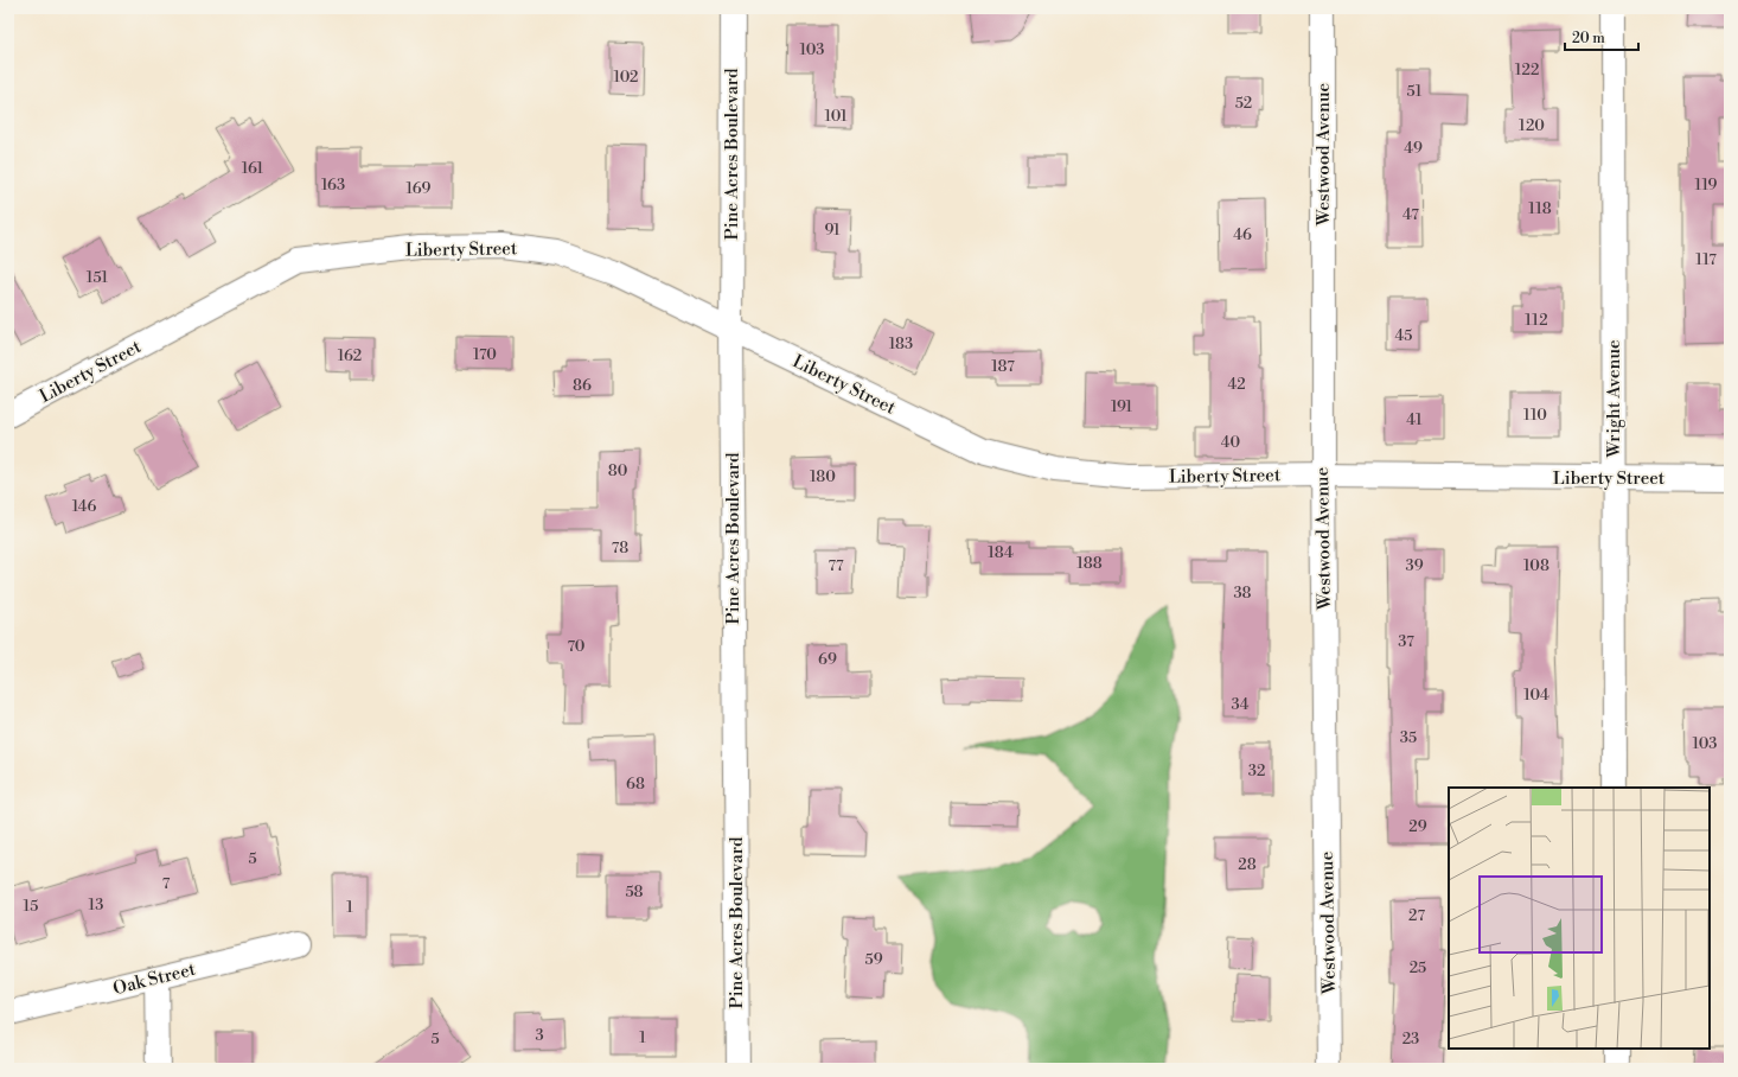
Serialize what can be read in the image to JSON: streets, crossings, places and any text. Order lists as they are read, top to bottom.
{
  "streets": {
    "street": [
      "Pine Acres Boulevard",
      "Westwood Avenue",
      "Liberty Street",
      "Wright Avenue",
      "Oak Street"
    ]
  },
  "crossings": [
    ["Pine Acres Boulevard", "Liberty Street"],
    ["Westwood Avenue", "Liberty Street"],
    ["Liberty Street", "Wright Avenue"]
  ],
  "house_numbers": [
    "103",
    "122",
    "102",
    "51",
    "52",
    "101",
    "120",
    "49",
    "161",
    "163",
    "119",
    "169",
    "118",
    "47",
    "91",
    "46",
    "117",
    "151",
    "112",
    "45",
    "183",
    "170",
    "162",
    "187",
    "42",
    "86",
    "191",
    "110",
    "41",
    "40",
    "80",
    "180",
    "146",
    "78",
    "184",
    "188",
    "77",
    "39",
    "108",
    "38",
    "37",
    "70",
    "69",
    "104",
    "34",
    "35",
    "103",
    "32",
    "68",
    "29",
    "5",
    "28",
    "7",
    "58",
    "13",
    "15",
    "1",
    "27",
    "59",
    "25",
    "3",
    "1",
    "5",
    "23"
  ],
  "scale_bar": "20 m"
}
